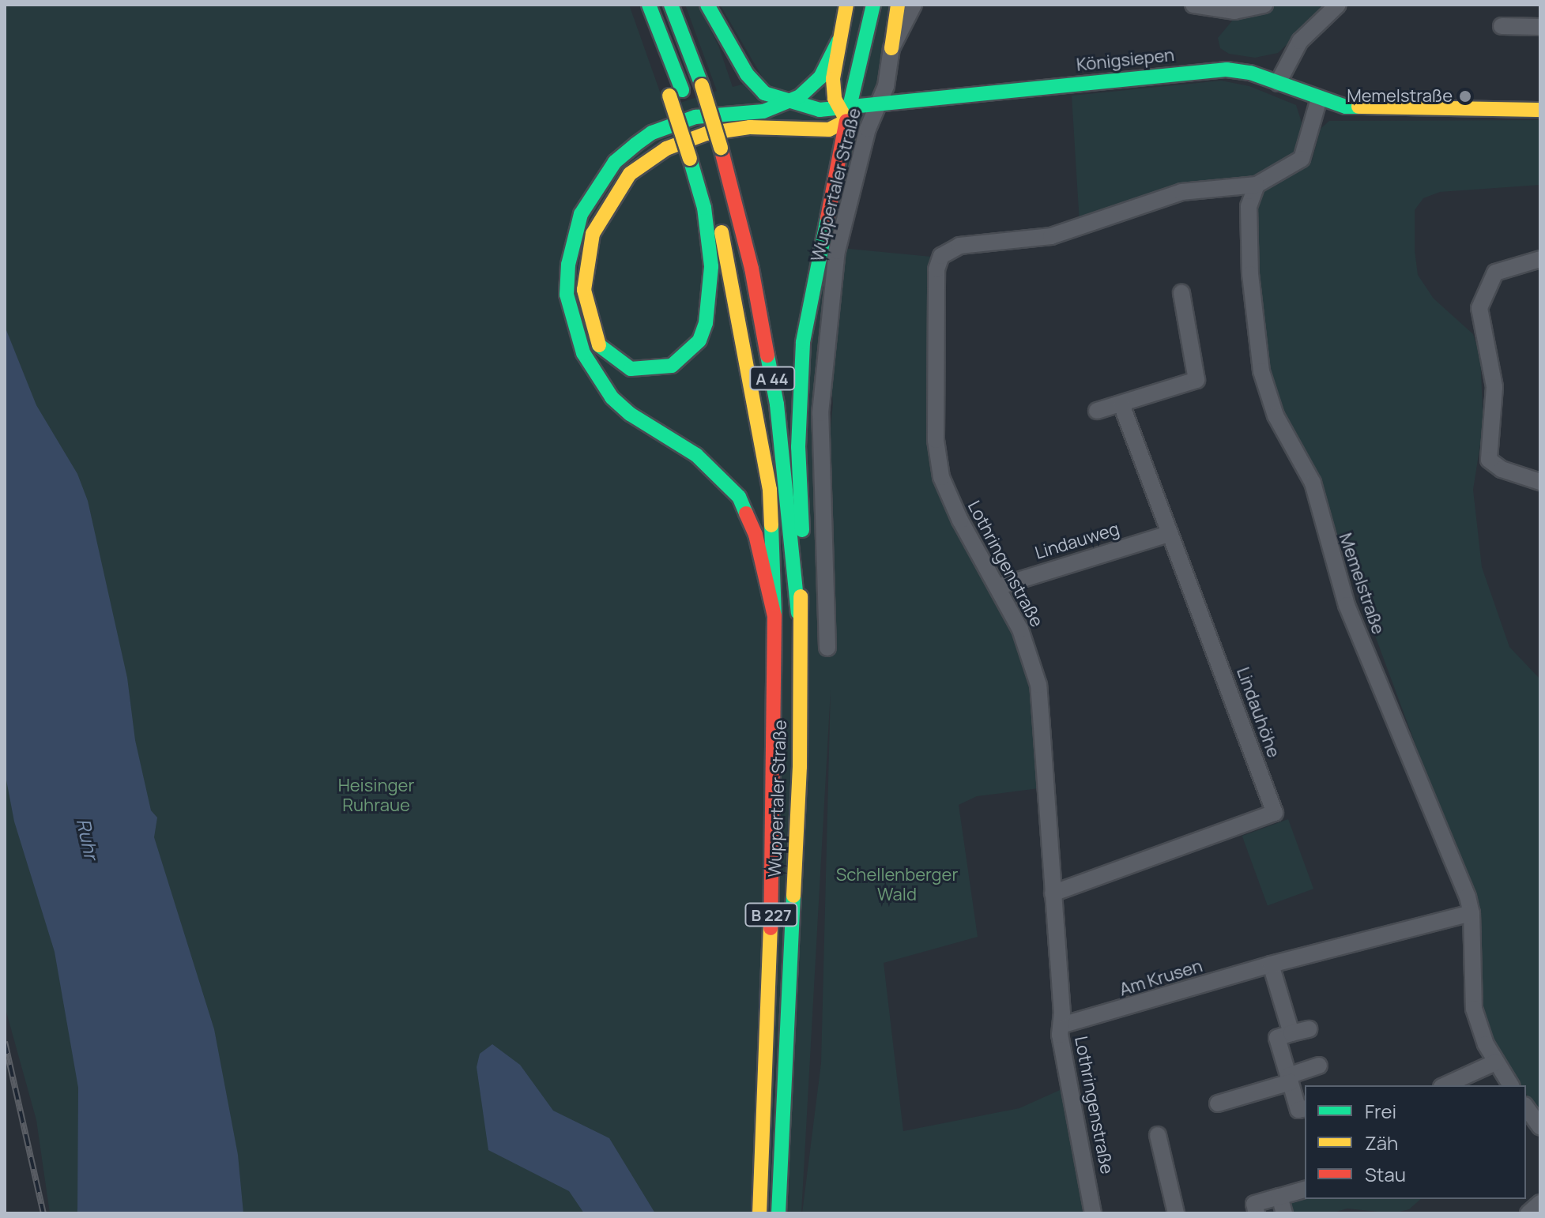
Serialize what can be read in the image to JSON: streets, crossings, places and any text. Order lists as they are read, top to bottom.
{
  "streets": {
    "main road": [
      "Königsiepen",
      "Wuppertaler Straße",
      "A 44",
      "B 227"
    ],
    "street": [
      "Lindauweg",
      "Lothringenstraße",
      "Memelstraße",
      "Lindauhöhe",
      "Am Krusen"
    ]
  },
  "crossings": [
    ["Königsiepen", "Wuppertaler Straße"],
    ["Wuppertaler Straße", "A 44"],
    ["Lindauweg", "Lothringenstraße"],
    ["Lindauweg", "Lindauhöhe"],
    ["Lothringenstraße", "Memelstraße"],
    ["Lothringenstraße", "Lindauhöhe"],
    ["Lothringenstraße", "Am Krusen"],
    ["Memelstraße", "Am Krusen"]
  ],
  "water": ["Ruhr"],
  "parks": ["Heisinger Ruhraue", "Schellenberger Wald"],
  "places": ["Memelstraße"],
  "legend": ["Frei", "Zäh", "Stau"]
}
